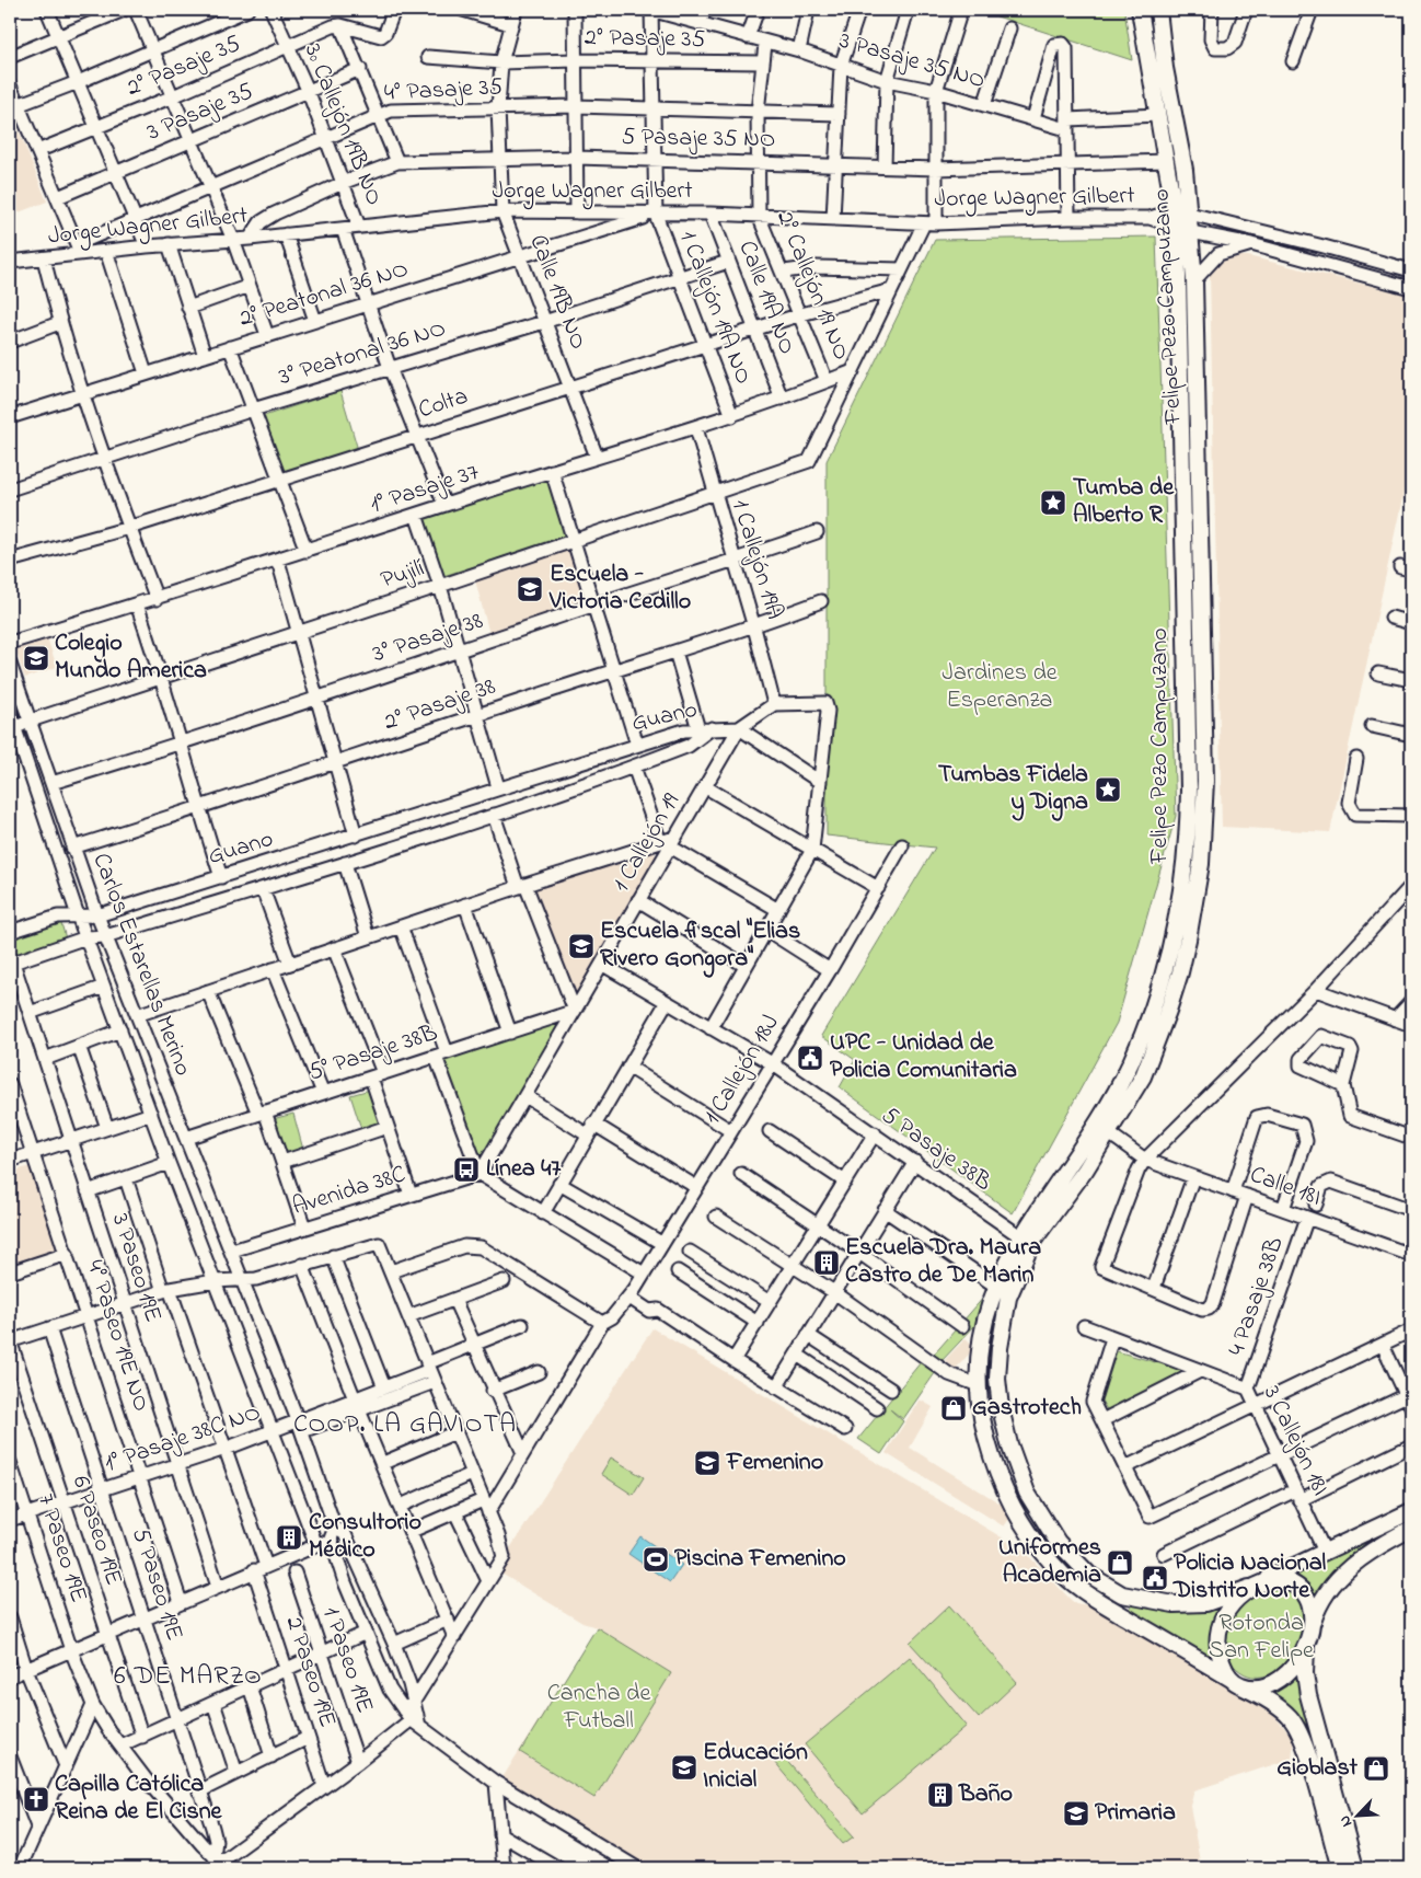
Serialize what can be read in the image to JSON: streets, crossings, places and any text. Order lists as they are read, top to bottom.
{
  "streets": {
    "main road": ["Felipe Pezo Campuzano"],
    "street": [
      "2° Pasaje 35",
      "3 Pasaje 35 NO",
      "4° Pasaje 35",
      "3 Pasaje 35",
      "3º Callejón 19B NO",
      "5 Pasaje 35 NO",
      "Jorge Wagner Gilbert",
      "2° Callejón 19 NO",
      "Calle 19B NO",
      "2° Peatonal 36 NO",
      "Calle 19A NO",
      "1 Callejón 19A NO",
      "3° Peatonal 36 NO",
      "Colta",
      "1° Pasaje 37",
      "1 Callejón 19A",
      "Pujilí",
      "3° Pasaje 38",
      "2° Pasaje 38",
      "Guano",
      "1 Callejón 19",
      "Carlos Estarellas Merino",
      "5° Pasaje 38B",
      "1 Callejón 18J",
      "5 Pasaje 38B",
      "Calle 18I",
      "Avenida 38C",
      "3 Paseo 19E",
      "4 Pasaje 38B",
      "4° Paseo 19E NO",
      "1° Pasaje 38C NO",
      "3 Callejón 18I",
      "6 Paseo 19E",
      "7 Paseo 19E",
      "5 Paseo 19E",
      "1 Paseo 19E",
      "2 Paseo 19E"
    ]
  },
  "crossings": [
    ["2° Pasaje 35", "3º Callejón 19B NO"],
    ["2° Pasaje 35", "2° Callejón 19 NO"],
    ["2° Pasaje 35", "Calle 19B NO"],
    ["3 Pasaje 35 NO", "2° Callejón 19 NO"],
    ["4° Pasaje 35", "3º Callejón 19B NO"],
    ["4° Pasaje 35", "Jorge Wagner Gilbert"],
    ["4° Pasaje 35", "2° Callejón 19 NO"],
    ["4° Pasaje 35", "Calle 19B NO"],
    ["3 Pasaje 35", "3º Callejón 19B NO"],
    ["3º Callejón 19B NO", "5 Pasaje 35 NO"],
    ["3º Callejón 19B NO", "Jorge Wagner Gilbert"],
    ["5 Pasaje 35 NO", "Jorge Wagner Gilbert"],
    ["5 Pasaje 35 NO", "2° Callejón 19 NO"],
    ["5 Pasaje 35 NO", "Calle 19B NO"],
    ["5 Pasaje 35 NO", "Felipe Pezo Campuzano"],
    ["Jorge Wagner Gilbert", "2° Callejón 19 NO"],
    ["Jorge Wagner Gilbert", "Calle 19B NO"],
    ["Jorge Wagner Gilbert", "2° Peatonal 36 NO"],
    ["Jorge Wagner Gilbert", "Calle 19A NO"],
    ["Jorge Wagner Gilbert", "Felipe Pezo Campuzano"],
    ["Jorge Wagner Gilbert", "1 Callejón 19A NO"],
    ["2° Callejón 19 NO", "Colta"],
    ["2° Callejón 19 NO", "1° Pasaje 37"],
    ["Calle 19B NO", "2° Peatonal 36 NO"],
    ["Calle 19B NO", "3° Peatonal 36 NO"],
    ["Calle 19B NO", "Colta"],
    ["Calle 19B NO", "1° Pasaje 37"],
    ["2° Peatonal 36 NO", "1 Callejón 19A NO"],
    ["Calle 19A NO", "3° Peatonal 36 NO"],
    ["Calle 19A NO", "Colta"],
    ["Calle 19A NO", "1° Pasaje 37"],
    ["Felipe Pezo Campuzano", "5 Pasaje 38B"],
    ["Felipe Pezo Campuzano", "Calle 18I"],
    ["Felipe Pezo Campuzano", "3 Callejón 18I"],
    ["1 Callejón 19A NO", "3° Peatonal 36 NO"],
    ["1 Callejón 19A NO", "Colta"],
    ["1 Callejón 19A NO", "1° Pasaje 37"],
    ["1° Pasaje 37", "1 Callejón 19A"],
    ["1° Pasaje 37", "Pujilí"],
    ["1 Callejón 19A", "Pujilí"],
    ["1 Callejón 19A", "3° Pasaje 38"],
    ["1 Callejón 19A", "2° Pasaje 38"],
    ["1 Callejón 19A", "1 Callejón 19"],
    ["Pujilí", "Carlos Estarellas Merino"],
    ["3° Pasaje 38", "Carlos Estarellas Merino"],
    ["2° Pasaje 38", "Carlos Estarellas Merino"],
    ["Guano", "Carlos Estarellas Merino"],
    ["Guano", "3 Paseo 19E"],
    ["1 Callejón 19", "5° Pasaje 38B"],
    ["1 Callejón 19", "5 Pasaje 38B"],
    ["1 Callejón 19", "Avenida 38C"],
    ["Carlos Estarellas Merino", "5° Pasaje 38B"],
    ["Carlos Estarellas Merino", "Avenida 38C"],
    ["Carlos Estarellas Merino", "1° Pasaje 38C NO"],
    ["1 Callejón 18J", "5 Pasaje 38B"],
    ["Calle 18I", "4 Pasaje 38B"],
    ["3 Paseo 19E", "1° Pasaje 38C NO"],
    ["4 Pasaje 38B", "3 Callejón 18I"],
    ["4° Paseo 19E NO", "1° Pasaje 38C NO"],
    ["1° Pasaje 38C NO", "6 Paseo 19E"],
    ["1° Pasaje 38C NO", "7 Paseo 19E"],
    ["1° Pasaje 38C NO", "5 Paseo 19E"],
    ["1° Pasaje 38C NO", "2 Paseo 19E"],
    ["7 Paseo 19E", "5 Paseo 19E"]
  ],
  "districts": ["COOP. LA GAVIOTA", "6 DE MARZO"],
  "parks": ["Jardines de Esperanza", "Rotonda San Felipe", "Cancha de Futball"],
  "places": {
    "place": ["Tumba de Alberto R", "Tumbas Fidela y Digna"],
    "school or university": [
      "Escuela - Victoria Cedillo",
      "Colegio Mundo America",
      "Escuela fiscal \"Elias Rivero Gongora\"",
      "Femenino",
      "Educación Inicial",
      "Primaria"
    ],
    "public building": ["UPC - Unidad de Policia Comunitaria", "Policia Nacional Distrito Norte"],
    "bus stop": ["Línea 47"],
    "building": ["Escuela Dra. Maura Castro de De Marin", "Consultorio Médico", "Baño"],
    "shop": ["Gastrotech", "Uniformes Academia", "Gioblast"],
    "sports": ["Piscina Femenino"],
    "church": ["Capilla Católica Reina de El Cisne"]
  },
  "north": "bottom left"
}
